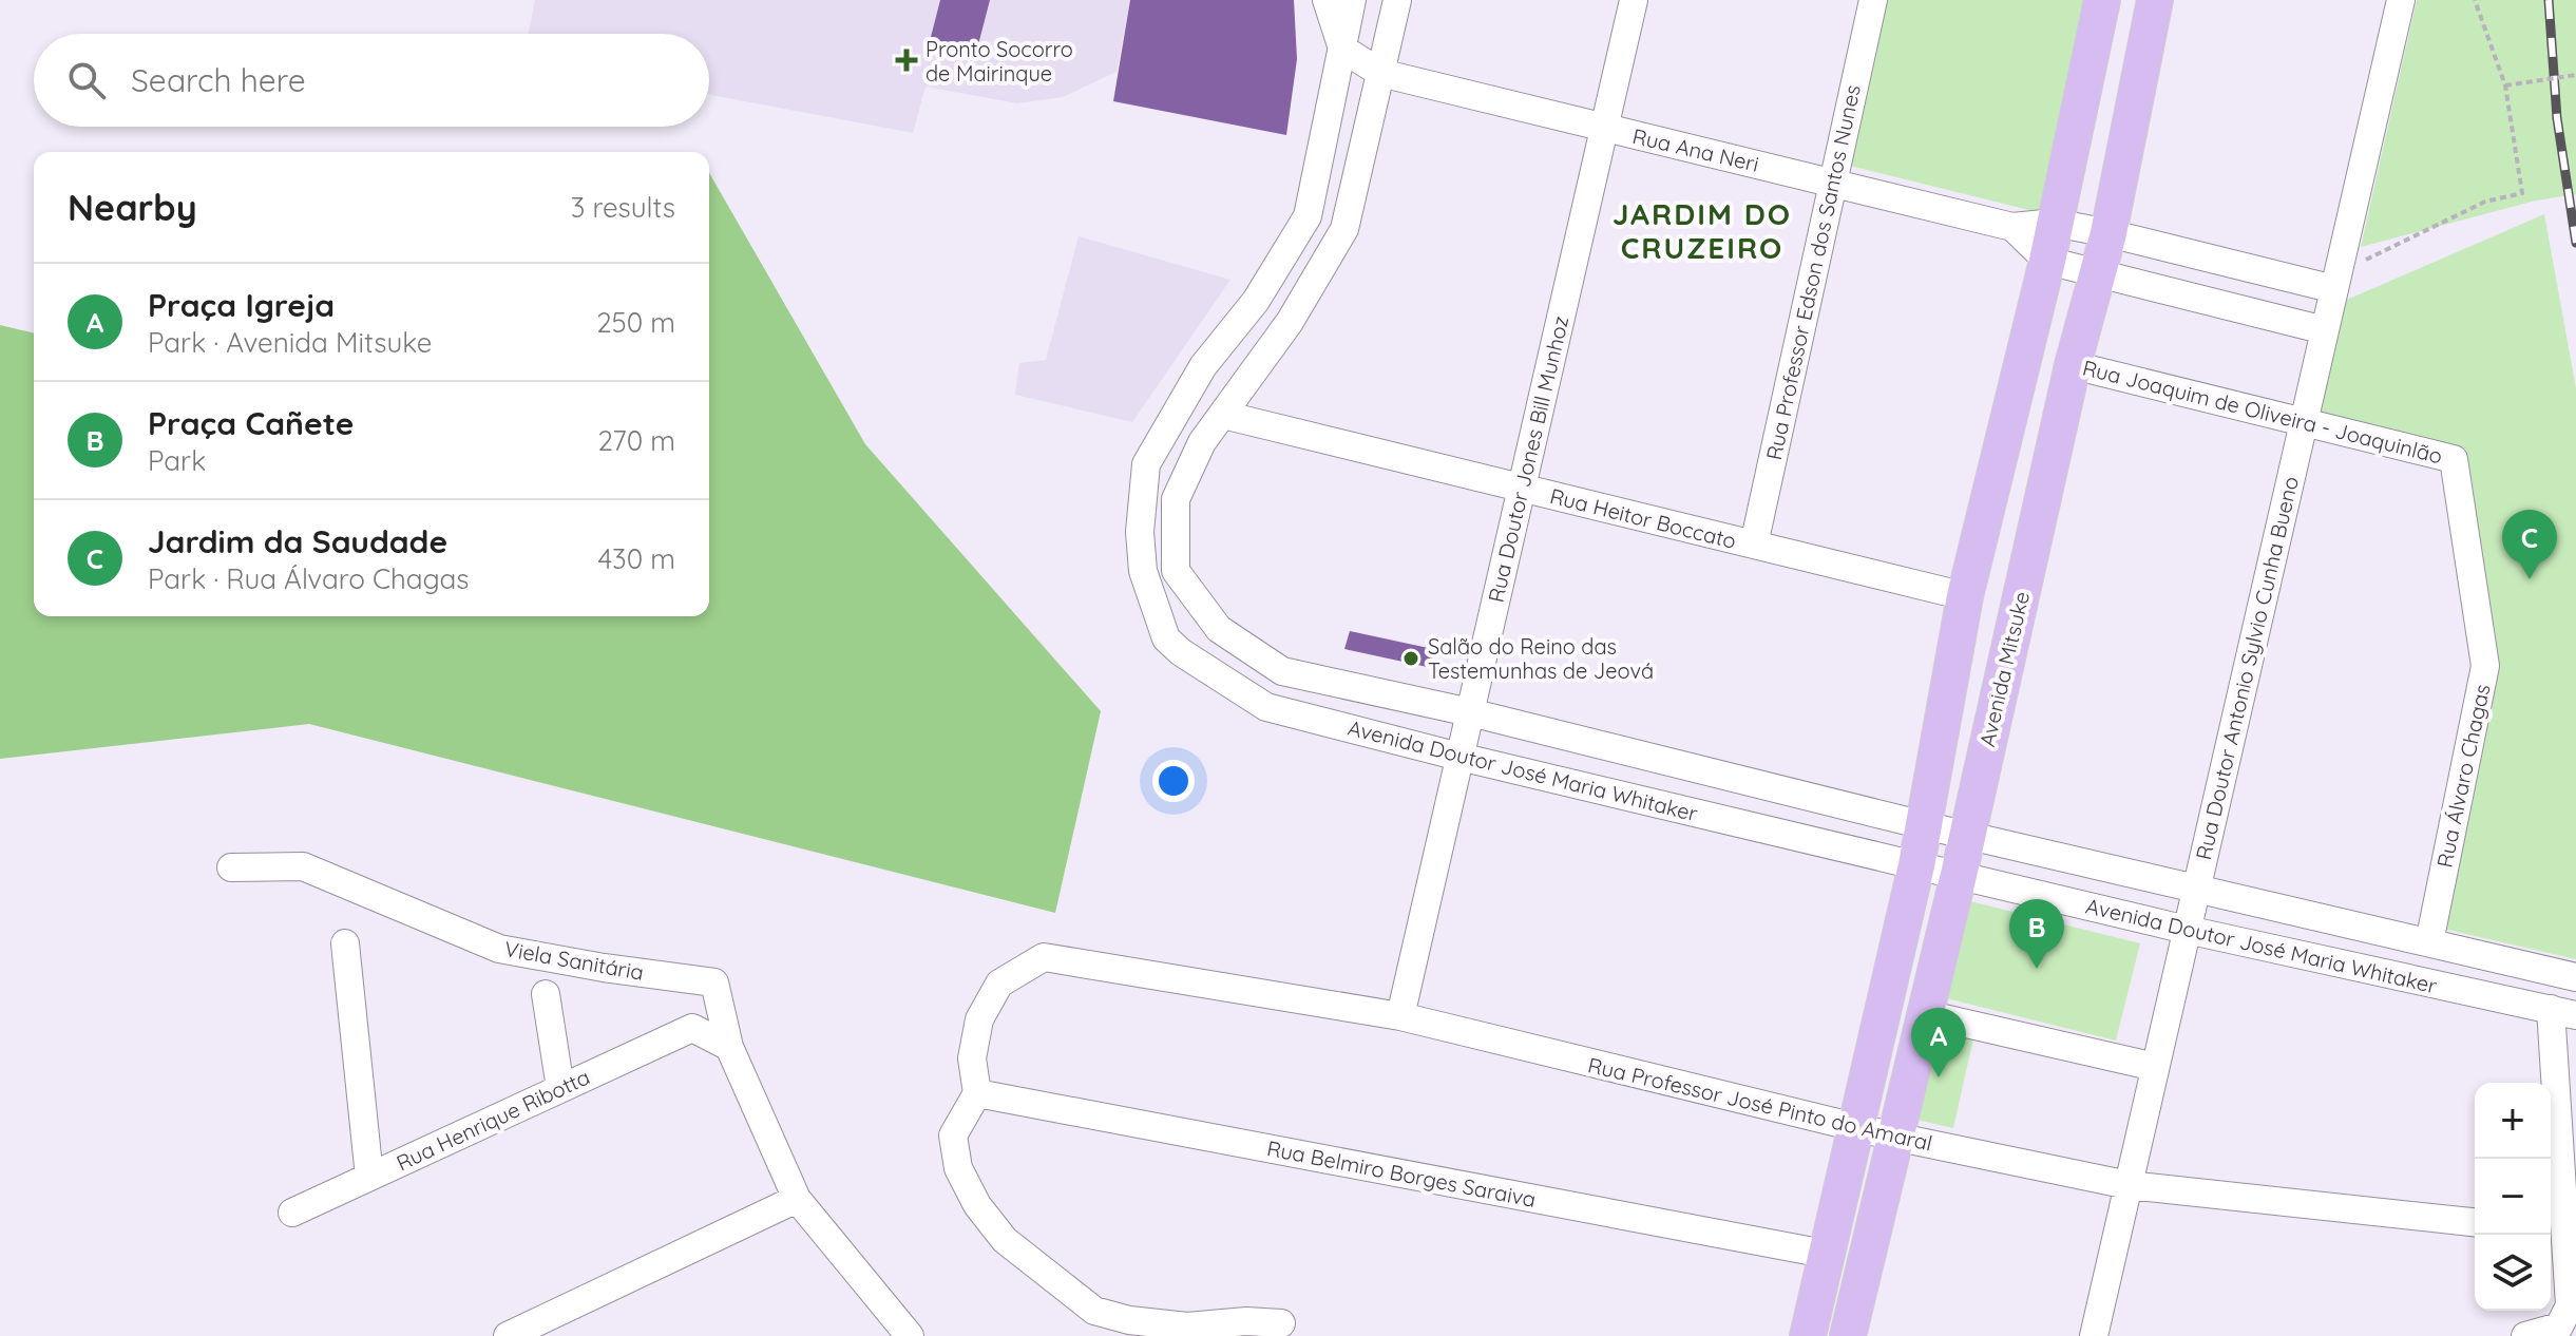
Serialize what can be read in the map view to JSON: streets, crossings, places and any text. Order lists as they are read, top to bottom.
{
  "streets": {
    "main road": ["Avenida Mitsuke"],
    "street": [
      "Rua Ana Neri",
      "Rua Professor Edson dos Santos Nunes",
      "Rua Joaquim de Oliveira - Joaquinlão",
      "Rua Doutor Jones Bill Munhoz",
      "Rua Heitor Boccato",
      "Rua Doutor Antonio Sylvio Cunha Bueno",
      "Avenida Doutor José Maria Whitaker",
      "Rua Álvaro Chagas",
      "Viela Sanitária",
      "Rua Professor José Pinto do Amaral",
      "Rua Henrique Ribotta",
      "Rua Belmiro Borges Saraiva"
    ]
  },
  "crossings": [
    ["Rua Ana Neri", "Rua Professor Edson dos Santos Nunes"],
    ["Rua Ana Neri", "Rua Doutor Jones Bill Munhoz"],
    ["Rua Ana Neri", "Rua Doutor Antonio Sylvio Cunha Bueno"],
    ["Rua Ana Neri", "Avenida Mitsuke"],
    ["Rua Ana Neri", "Avenida Doutor José Maria Whitaker"],
    ["Rua Professor Edson dos Santos Nunes", "Rua Heitor Boccato"],
    ["Rua Joaquim de Oliveira - Joaquinlão", "Rua Doutor Antonio Sylvio Cunha Bueno"],
    ["Rua Joaquim de Oliveira - Joaquinlão", "Avenida Mitsuke"],
    ["Rua Joaquim de Oliveira - Joaquinlão", "Rua Álvaro Chagas"],
    ["Rua Doutor Jones Bill Munhoz", "Rua Heitor Boccato"],
    ["Rua Doutor Jones Bill Munhoz", "Avenida Doutor José Maria Whitaker"],
    ["Rua Doutor Jones Bill Munhoz", "Rua Professor José Pinto do Amaral"],
    ["Rua Heitor Boccato", "Avenida Doutor José Maria Whitaker"],
    ["Rua Doutor Antonio Sylvio Cunha Bueno", "Avenida Doutor José Maria Whitaker"],
    ["Rua Doutor Antonio Sylvio Cunha Bueno", "Rua Professor José Pinto do Amaral"],
    ["Avenida Mitsuke", "Avenida Doutor José Maria Whitaker"],
    ["Avenida Mitsuke", "Rua Professor José Pinto do Amaral"],
    ["Avenida Doutor José Maria Whitaker", "Rua Álvaro Chagas"],
    ["Viela Sanitária", "Rua Henrique Ribotta"],
    ["Rua Professor José Pinto do Amaral", "Rua Belmiro Borges Saraiva"]
  ],
  "districts": ["JARDIM DO CRUZEIRO"],
  "places": {
    "health": ["Pronto Socorro de Mairinque"],
    "other": ["Salão do Reino das Testemunhas de Jeová"]
  },
  "page": {
    "search": "Search here",
    "heading": ["Nearby", "3 results"],
    "list": [
      {
        "mark": "A",
        "name": "Praça Igreja",
        "note": "Park · Avenida Mitsuke",
        "value": "250 m"
      },
      {
        "mark": "B",
        "name": "Praça Cañete",
        "note": "Park",
        "value": "270 m"
      },
      {
        "mark": "C",
        "name": "Jardim da Saudade",
        "note": "Park · Rua Álvaro Chagas",
        "value": "430 m"
      }
    ],
    "pins": ["C", "B", "A"],
    "map_buttons": ["+", "−"]
  }
}
